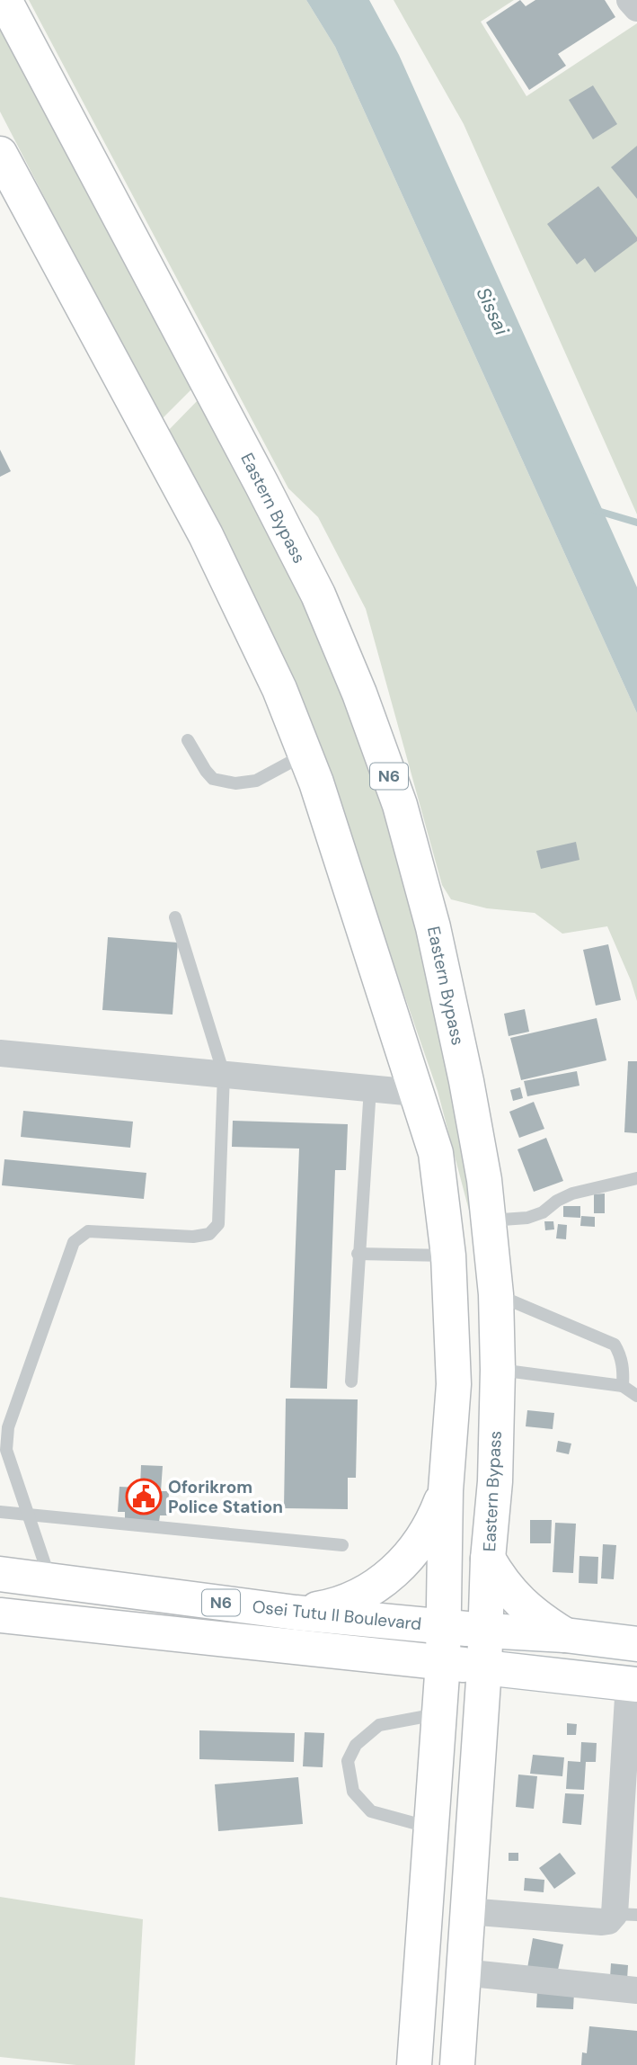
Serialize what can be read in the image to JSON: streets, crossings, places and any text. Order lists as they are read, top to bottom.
{
  "streets": {
    "main road": ["Eastern Bypass", "N6", "Osei Tutu II Boulevard"]
  },
  "crossings": [
    ["Eastern Bypass", "Osei Tutu II Boulevard"]
  ],
  "water": ["Sissai"],
  "places": {
    "public building": ["Oforikrom Police Station"]
  }
}
